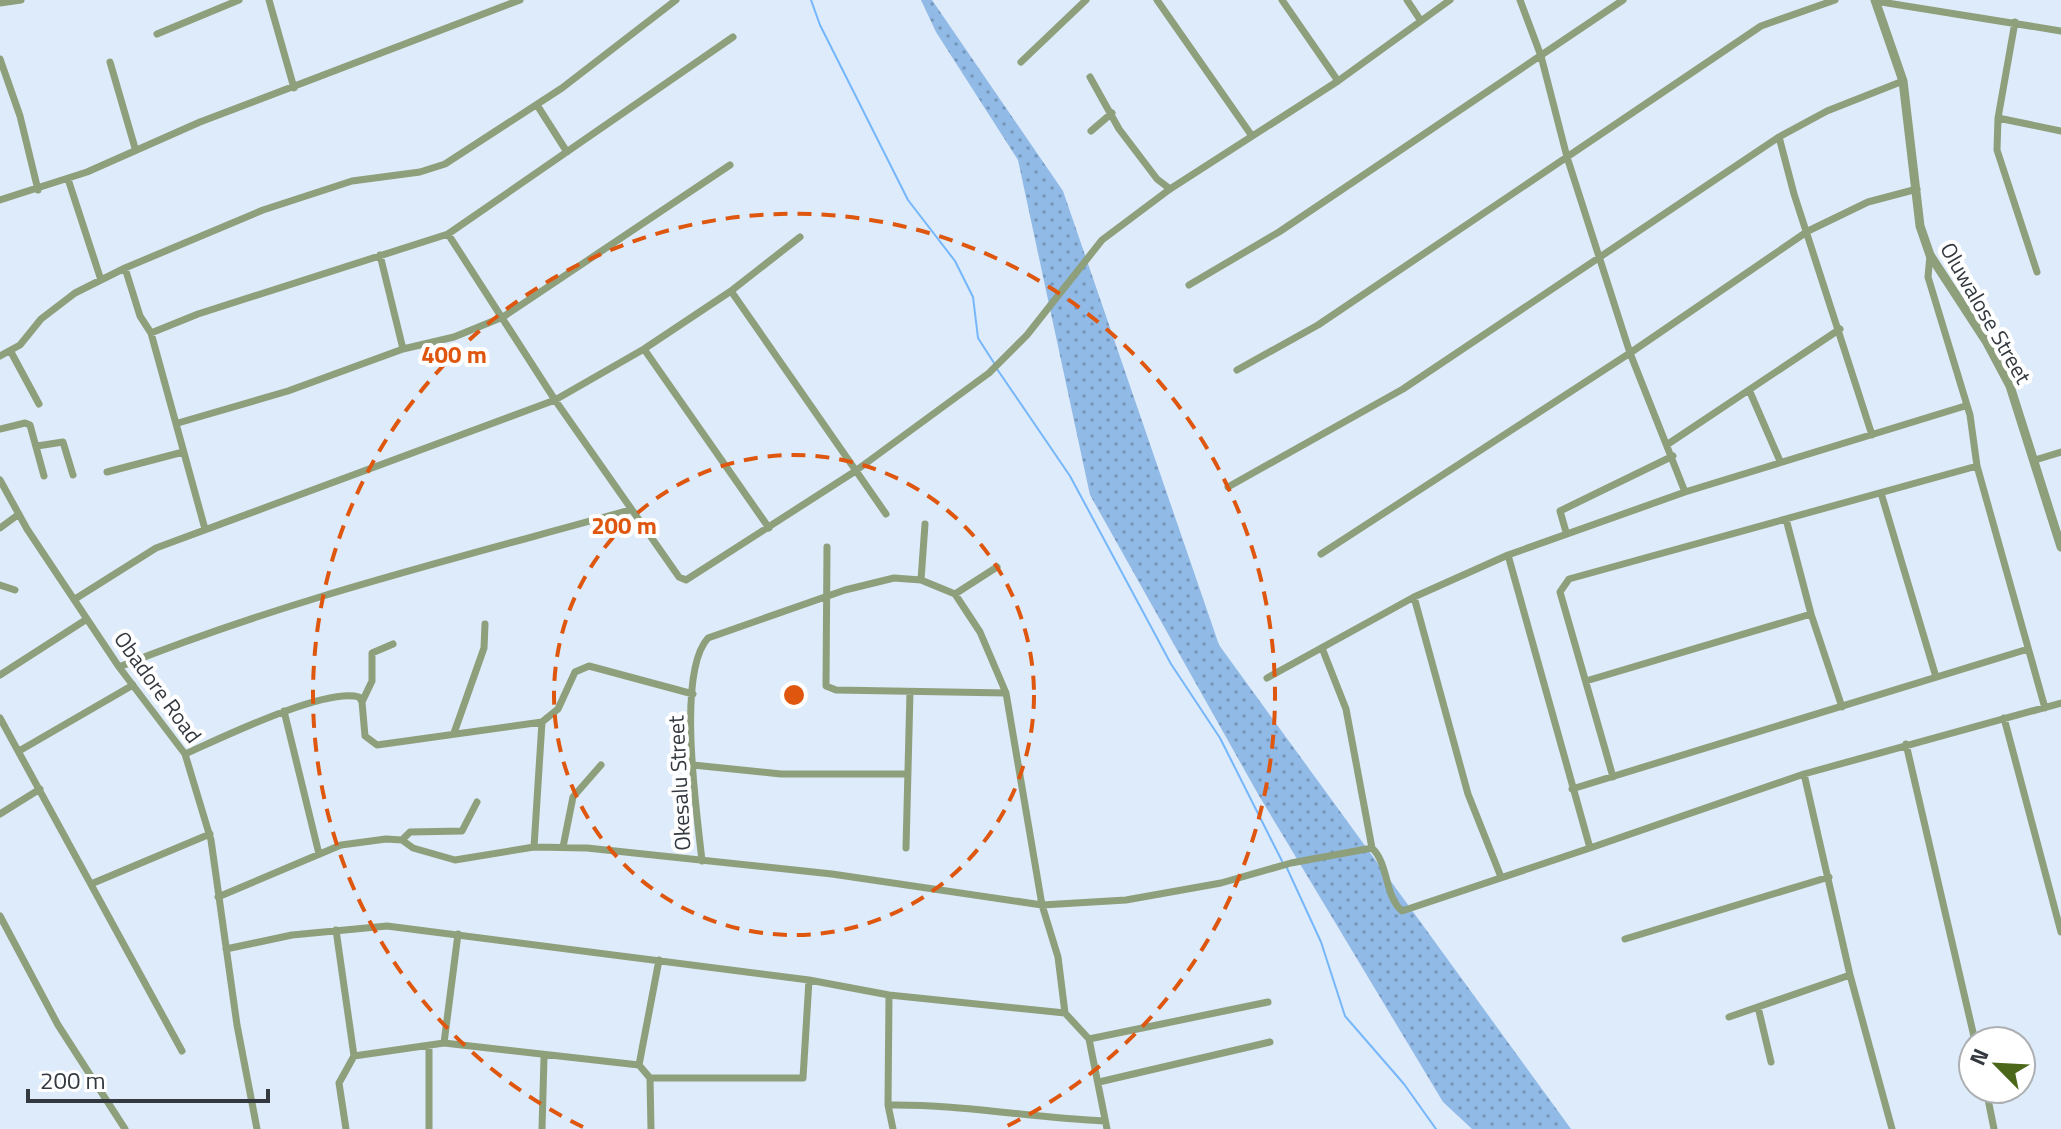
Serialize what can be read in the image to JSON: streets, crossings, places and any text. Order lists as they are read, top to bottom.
{
  "streets": {
    "street": ["Oluwalose Street", "Obadore Road", "Okesalu Street"]
  },
  "scale_bar": "200 m",
  "north": "top left",
  "rings": ["400 m", "200 m"]
}
